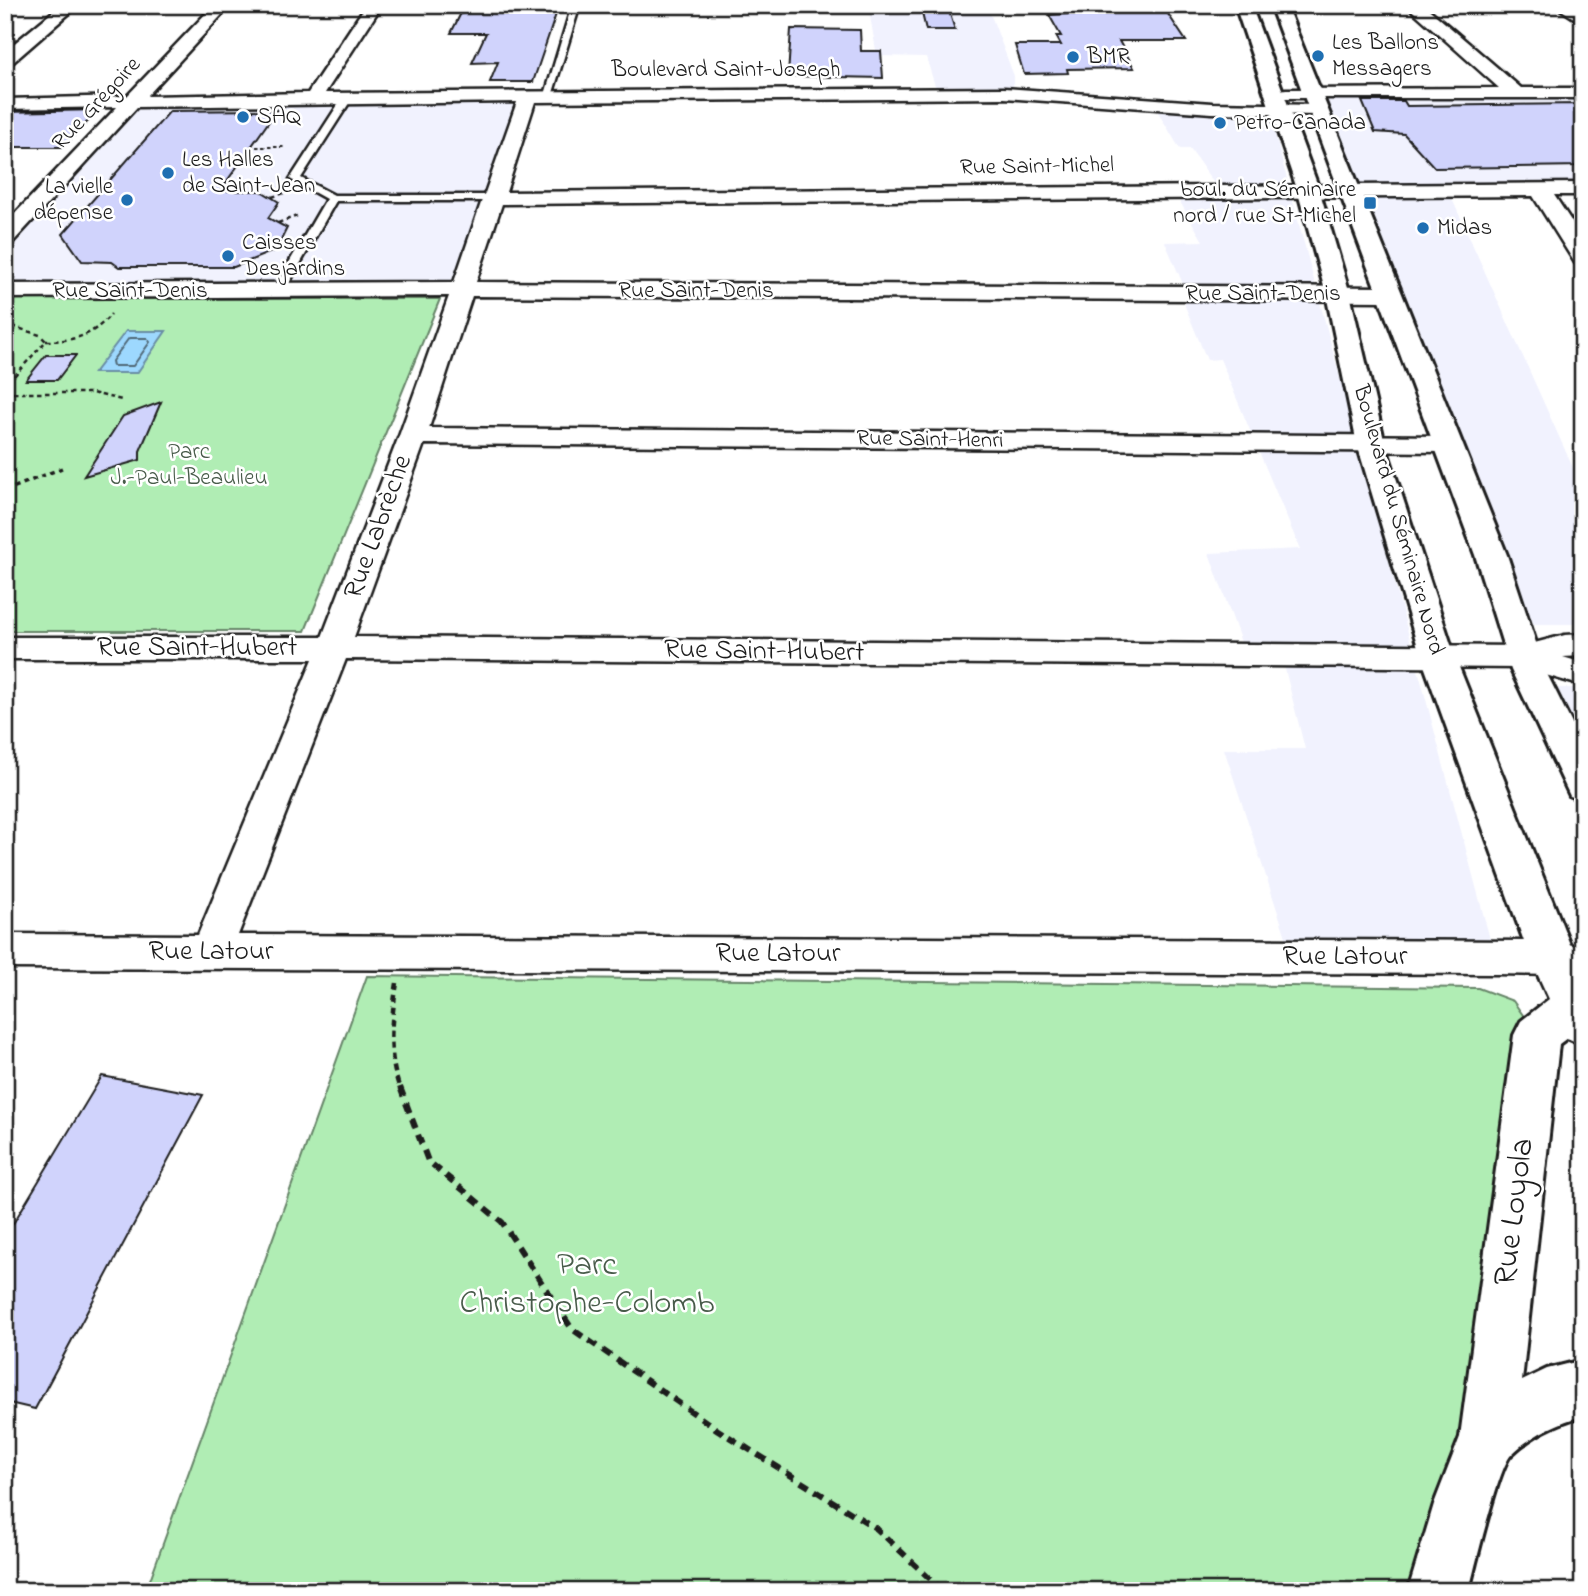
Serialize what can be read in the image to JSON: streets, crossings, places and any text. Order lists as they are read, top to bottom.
{
  "streets": {
    "main road": ["Boulevard du Séminaire Nord", "Rue Loyola"],
    "street": [
      "Boulevard Saint-Joseph",
      "Rue Grégoire",
      "Rue Saint-Michel",
      "Rue Saint-Denis",
      "Rue Saint-Henri",
      "Rue Labrèche",
      "Rue Saint-Hubert",
      "Rue Latour"
    ]
  },
  "crossings": [
    ["Boulevard Saint-Joseph", "Rue Grégoire"],
    ["Boulevard Saint-Joseph", "Boulevard du Séminaire Nord"],
    ["Boulevard Saint-Joseph", "Rue Labrèche"],
    ["Rue Saint-Michel", "Boulevard du Séminaire Nord"],
    ["Rue Saint-Michel", "Rue Labrèche"],
    ["Rue Saint-Denis", "Boulevard du Séminaire Nord"],
    ["Rue Saint-Denis", "Rue Labrèche"],
    ["Rue Saint-Henri", "Boulevard du Séminaire Nord"],
    ["Rue Saint-Henri", "Rue Labrèche"],
    ["Boulevard du Séminaire Nord", "Rue Saint-Hubert"],
    ["Boulevard du Séminaire Nord", "Rue Latour"],
    ["Boulevard du Séminaire Nord", "Rue Loyola"],
    ["Rue Labrèche", "Rue Saint-Hubert"],
    ["Rue Labrèche", "Rue Latour"],
    ["Rue Latour", "Rue Loyola"]
  ],
  "parks": ["Parc J.-Paul-Beaulieu", "Parc Christophe-Colomb"],
  "places": {
    "other": [
      "Les Ballons Messagers",
      "BMR",
      "SAQ",
      "Petro-Canada",
      "Les Halles de Saint-Jean",
      "La vielle dépense",
      "Midas",
      "Caisses Desjardins"
    ],
    "transit": ["boul. du Séminaire nord / rue St-Michel"]
  }
}
